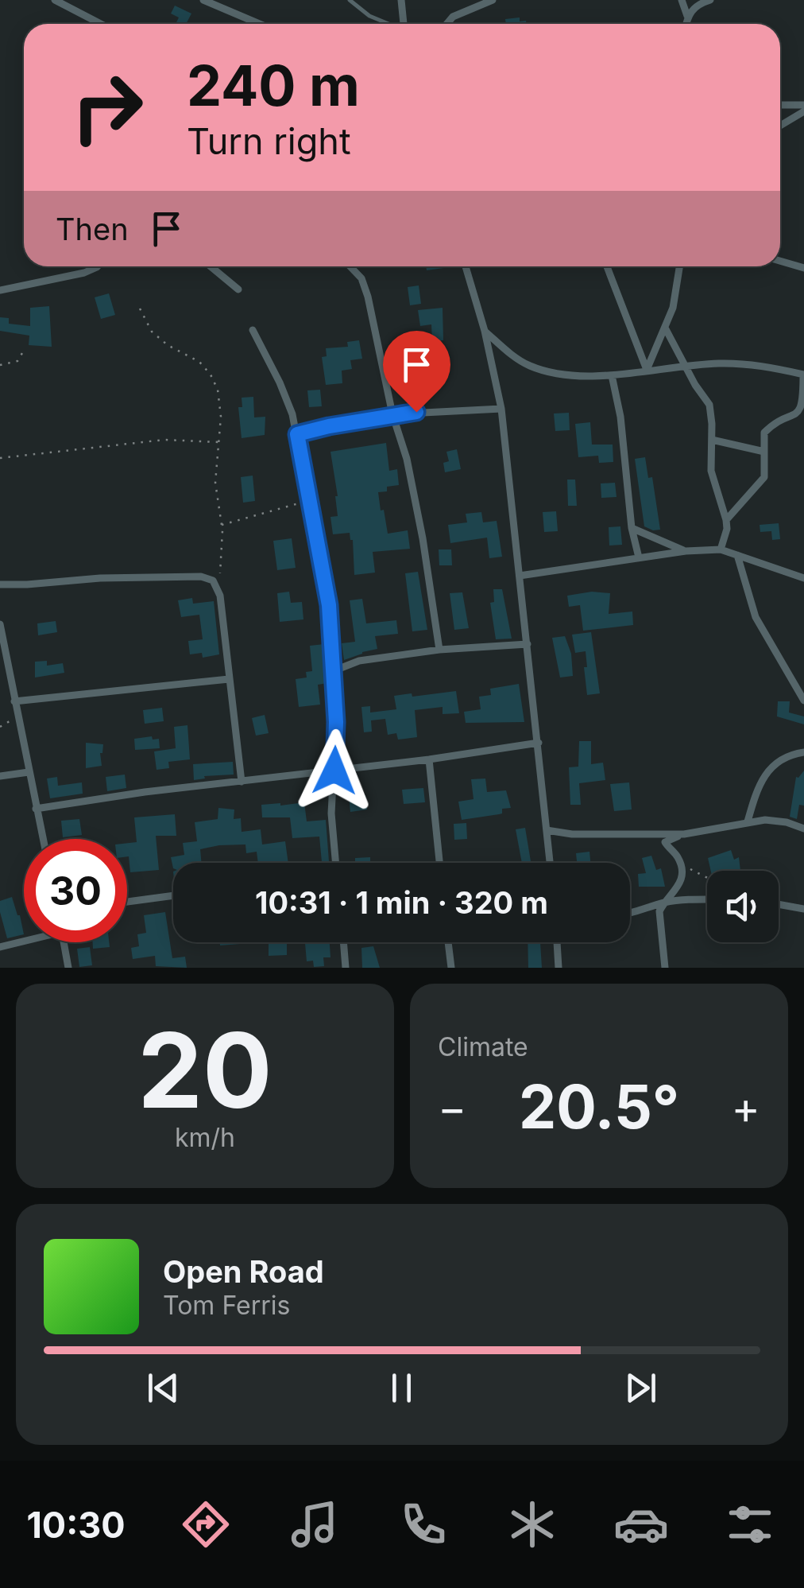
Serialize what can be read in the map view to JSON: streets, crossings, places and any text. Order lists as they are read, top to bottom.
{
  "page": {
    "turn": ["240 m", "Turn right"],
    "then": "Then",
    "limit": "30",
    "trip": "10:31 · 1 min · 320 m",
    "tile": [
      ["20", "km/h"],
      "Climate"
    ],
    "heat": ["−", "20.5°", "+"],
    "song": ["Open Road", "Tom Ferris"],
    "tabs": "10:30"
  }
}
